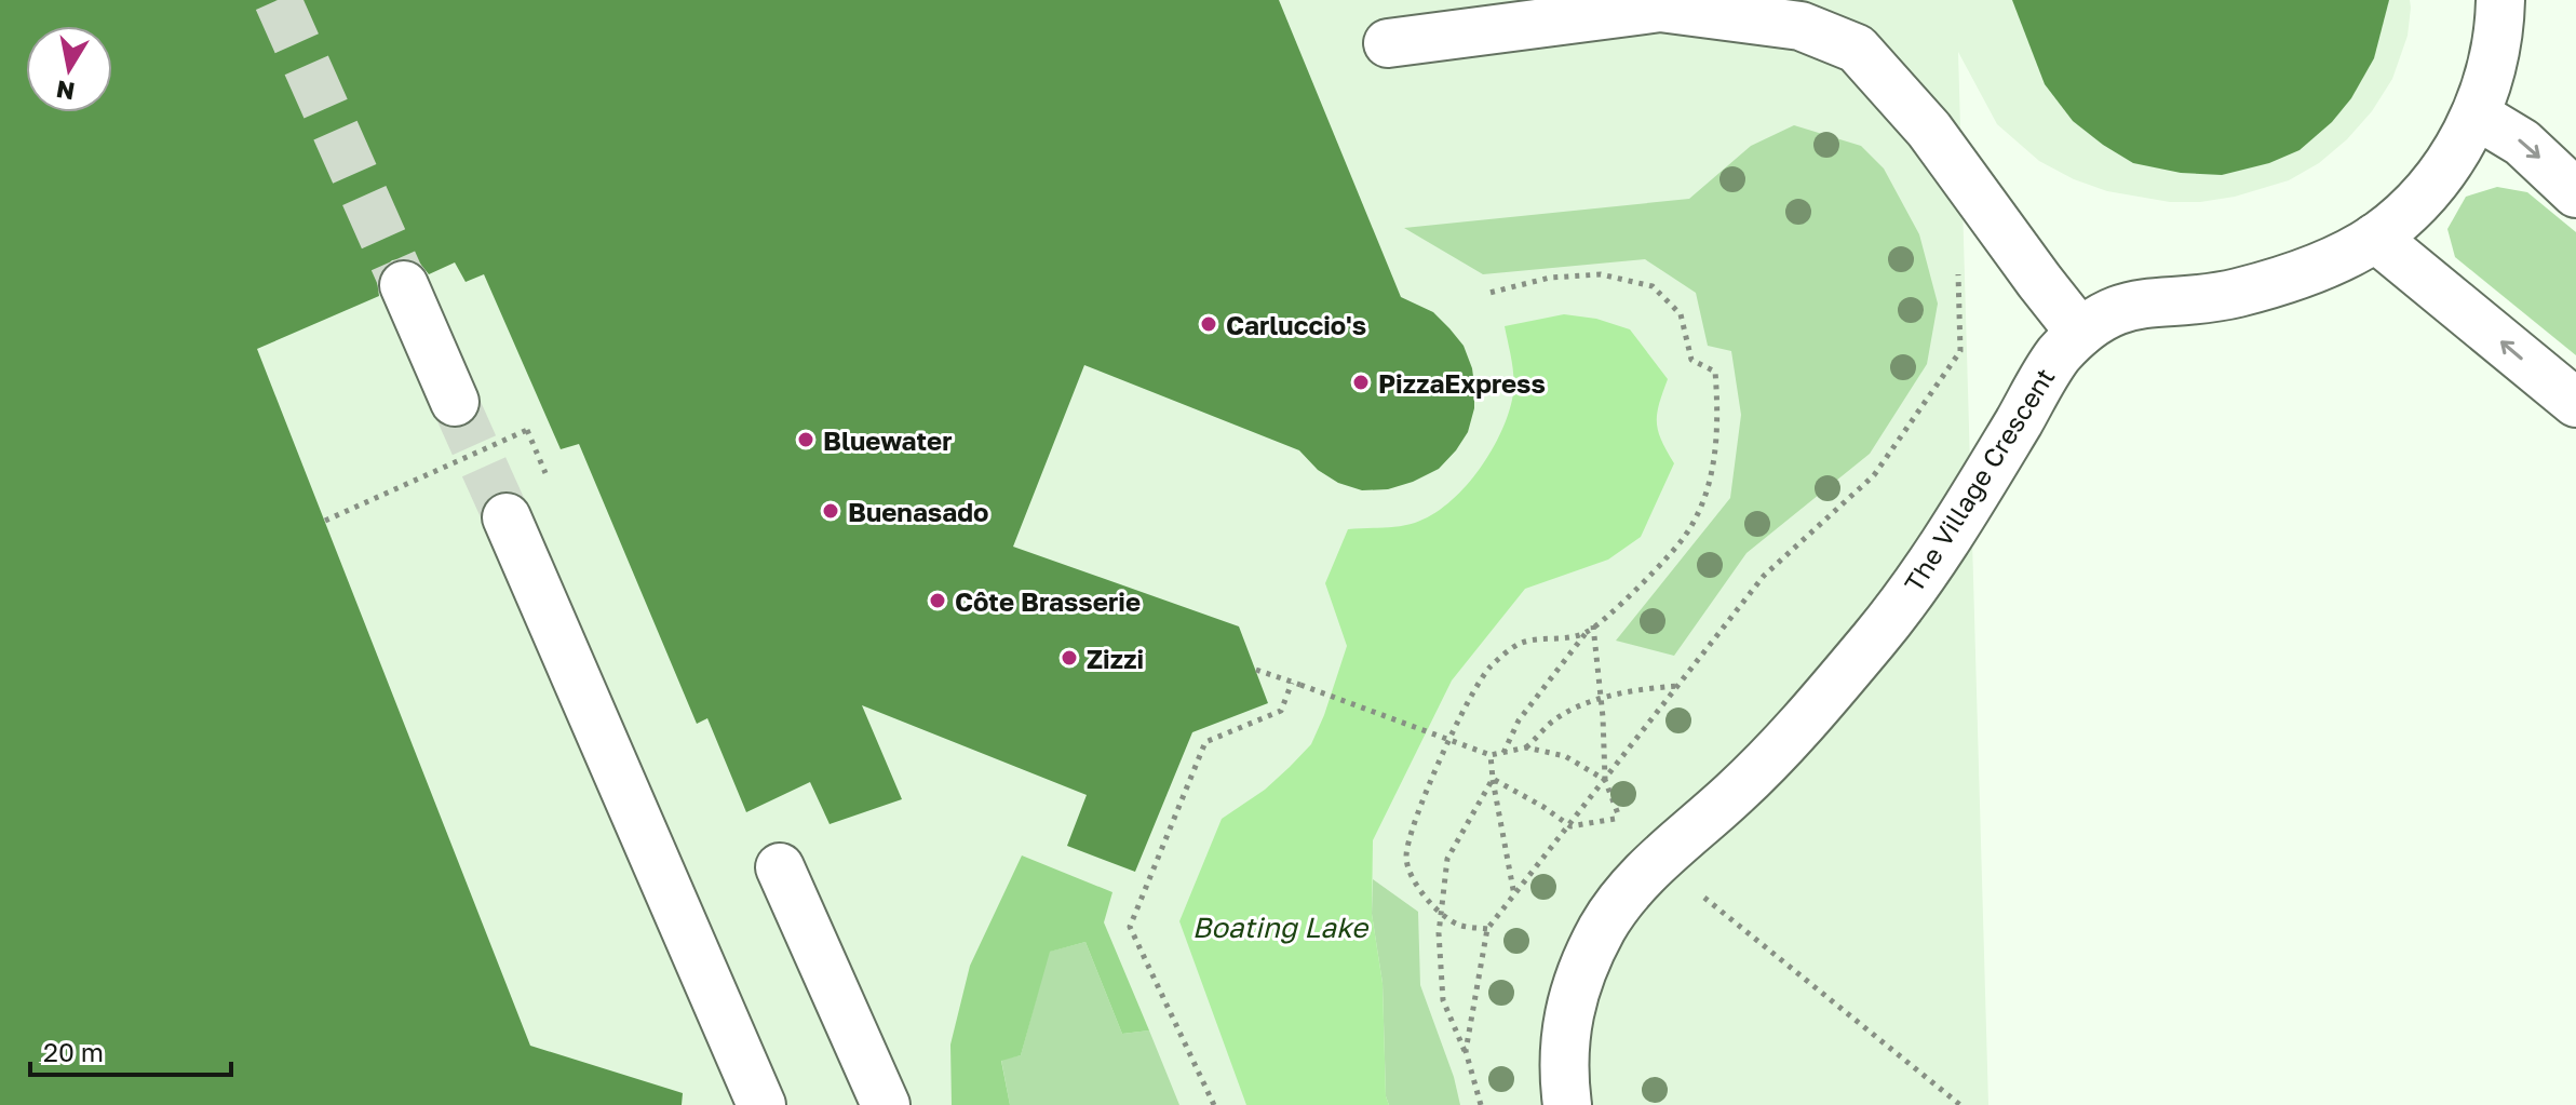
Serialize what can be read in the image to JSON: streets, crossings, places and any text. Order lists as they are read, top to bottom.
{
  "streets": {
    "street": ["The Village Crescent"]
  },
  "water": ["Boating Lake"],
  "places": [
    "Carluccio's",
    "PizzaExpress",
    "Bluewater",
    "Buenasado",
    "Côte Brasserie",
    "Zizzi"
  ],
  "scale_bar": "20 m",
  "north": "bottom"
}
